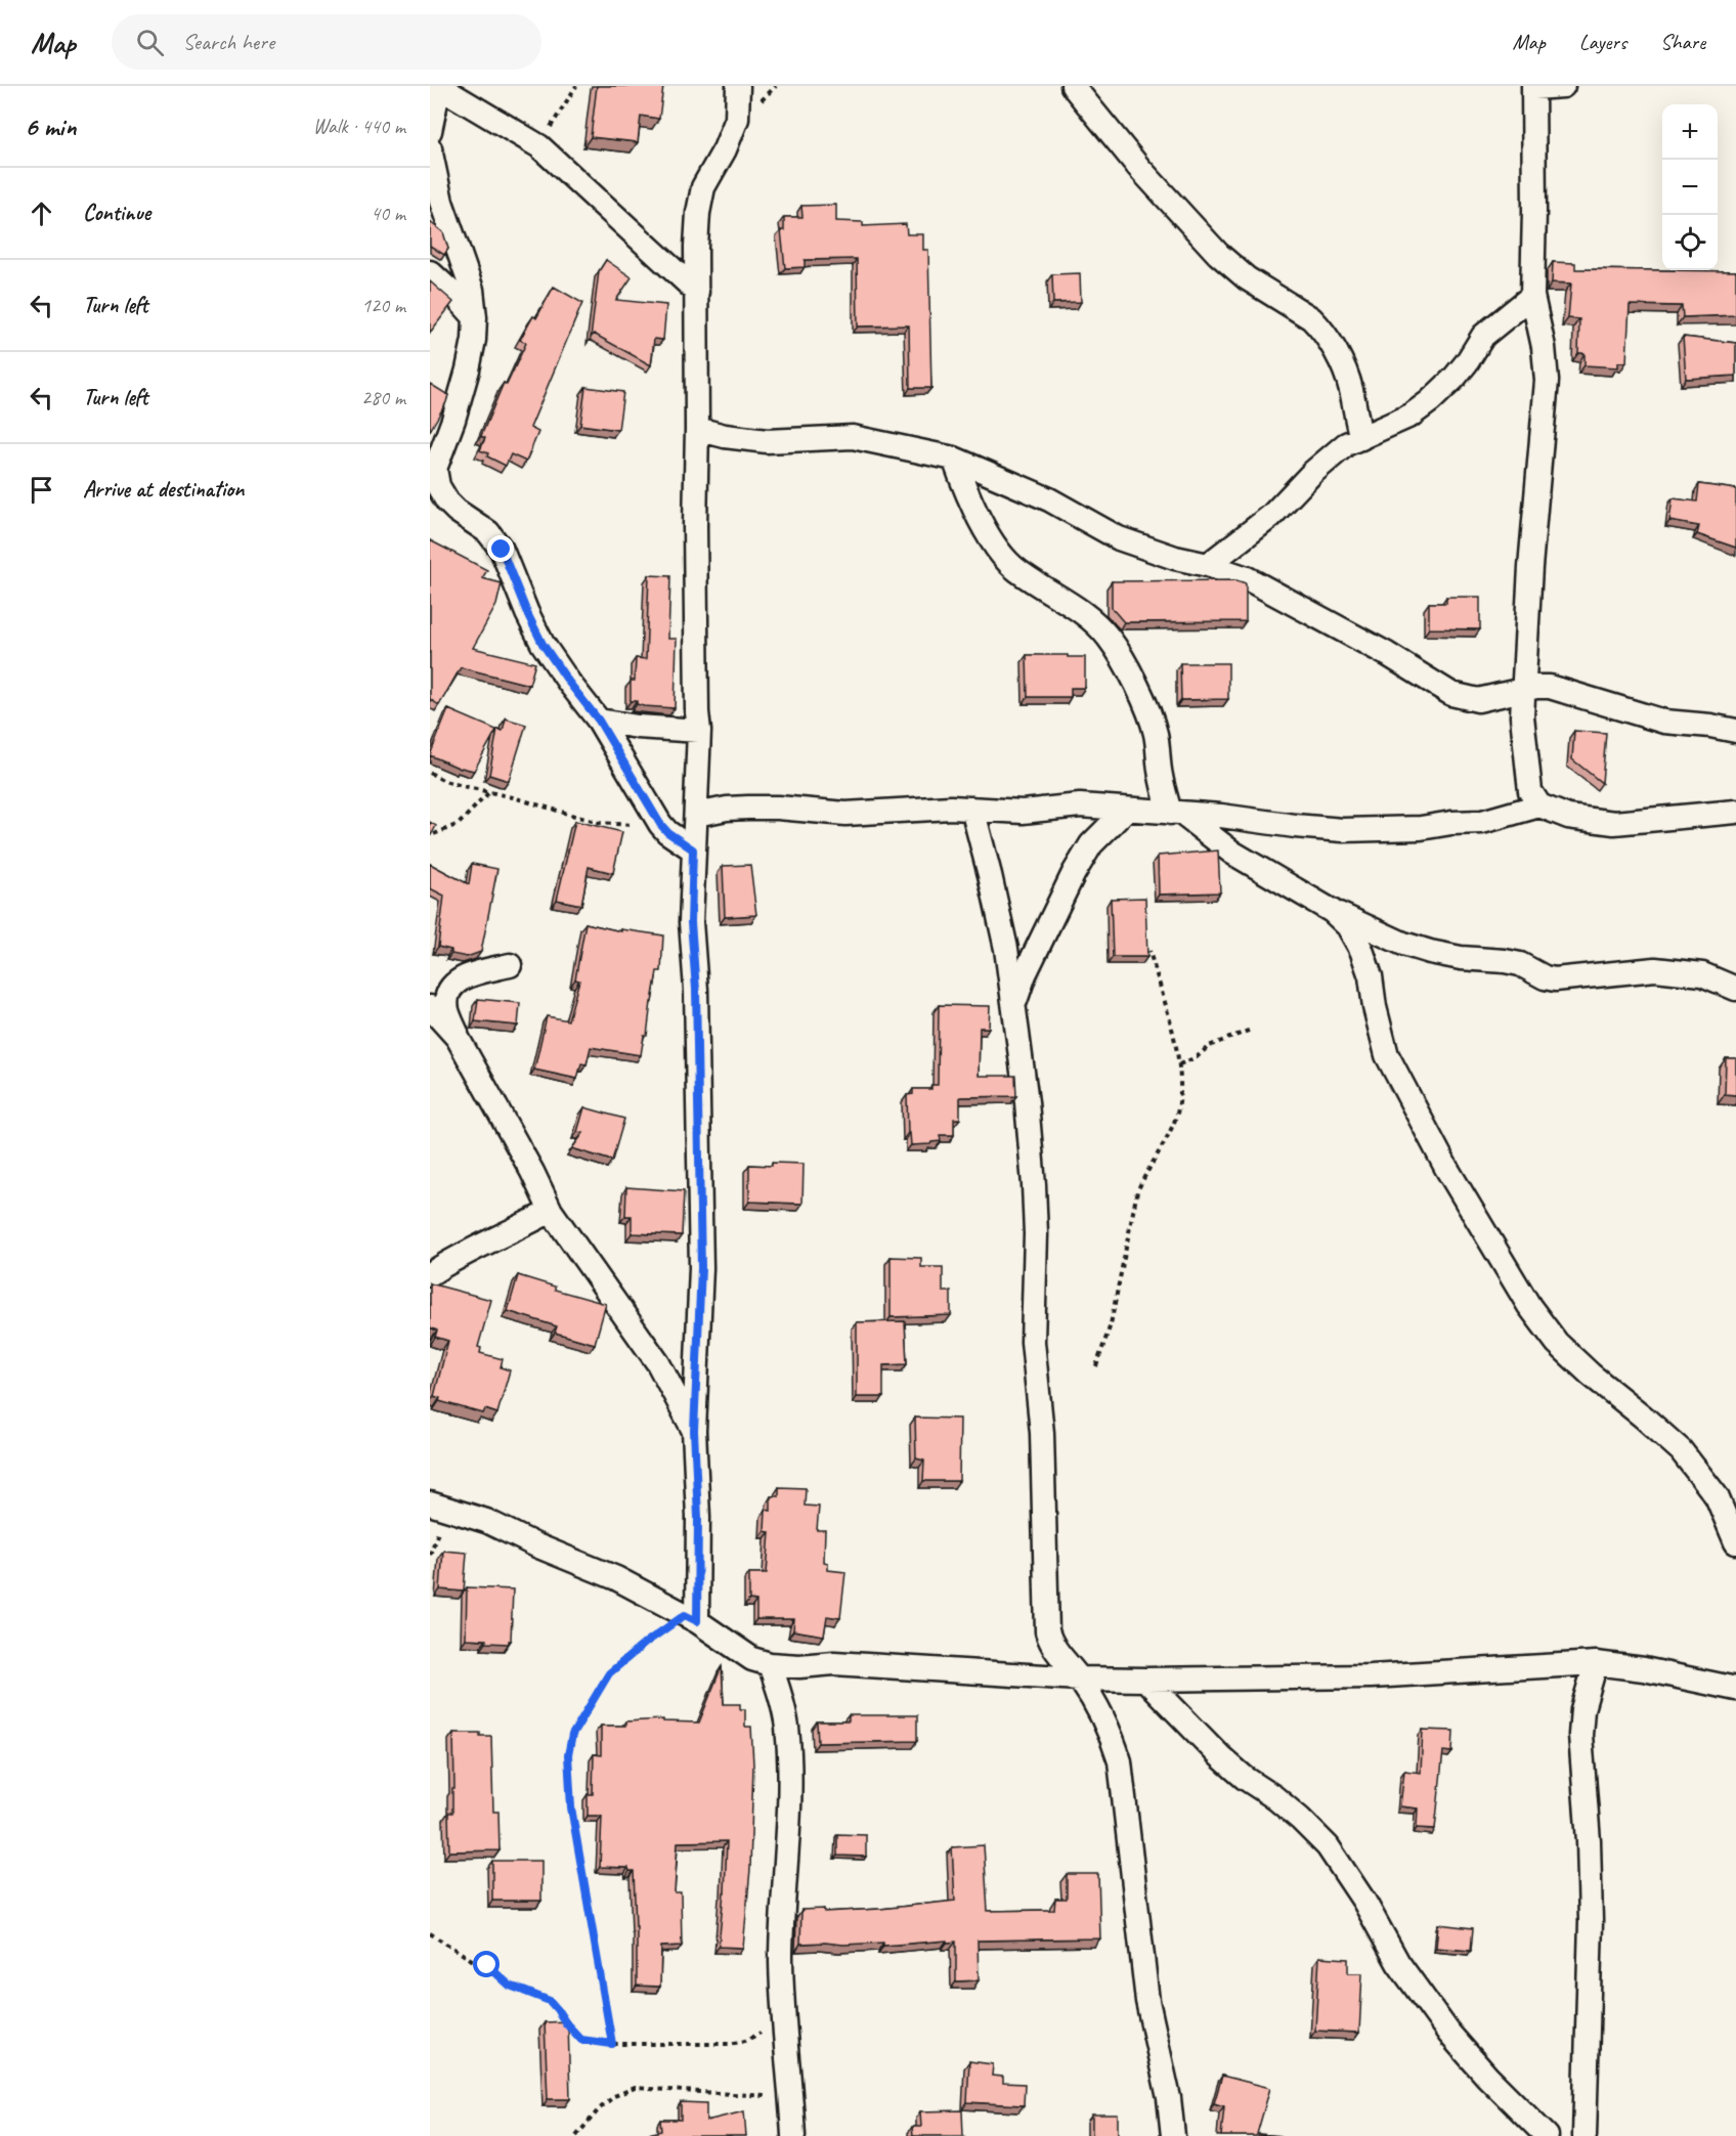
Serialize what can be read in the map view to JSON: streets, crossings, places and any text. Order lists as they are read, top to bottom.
{
  "page": {
    "header": "Map",
    "search": "Search here",
    "nav": ["Map", "Layers", "Share"],
    "heading": ["6 min", "Walk · 440 m"],
    "map_buttons": ["+", "−"],
    "list": [
      ["Continue", "40 m"],
      ["Turn left", "120 m"],
      ["Turn left", "280 m"],
      "Arrive at destination"
    ]
  }
}
